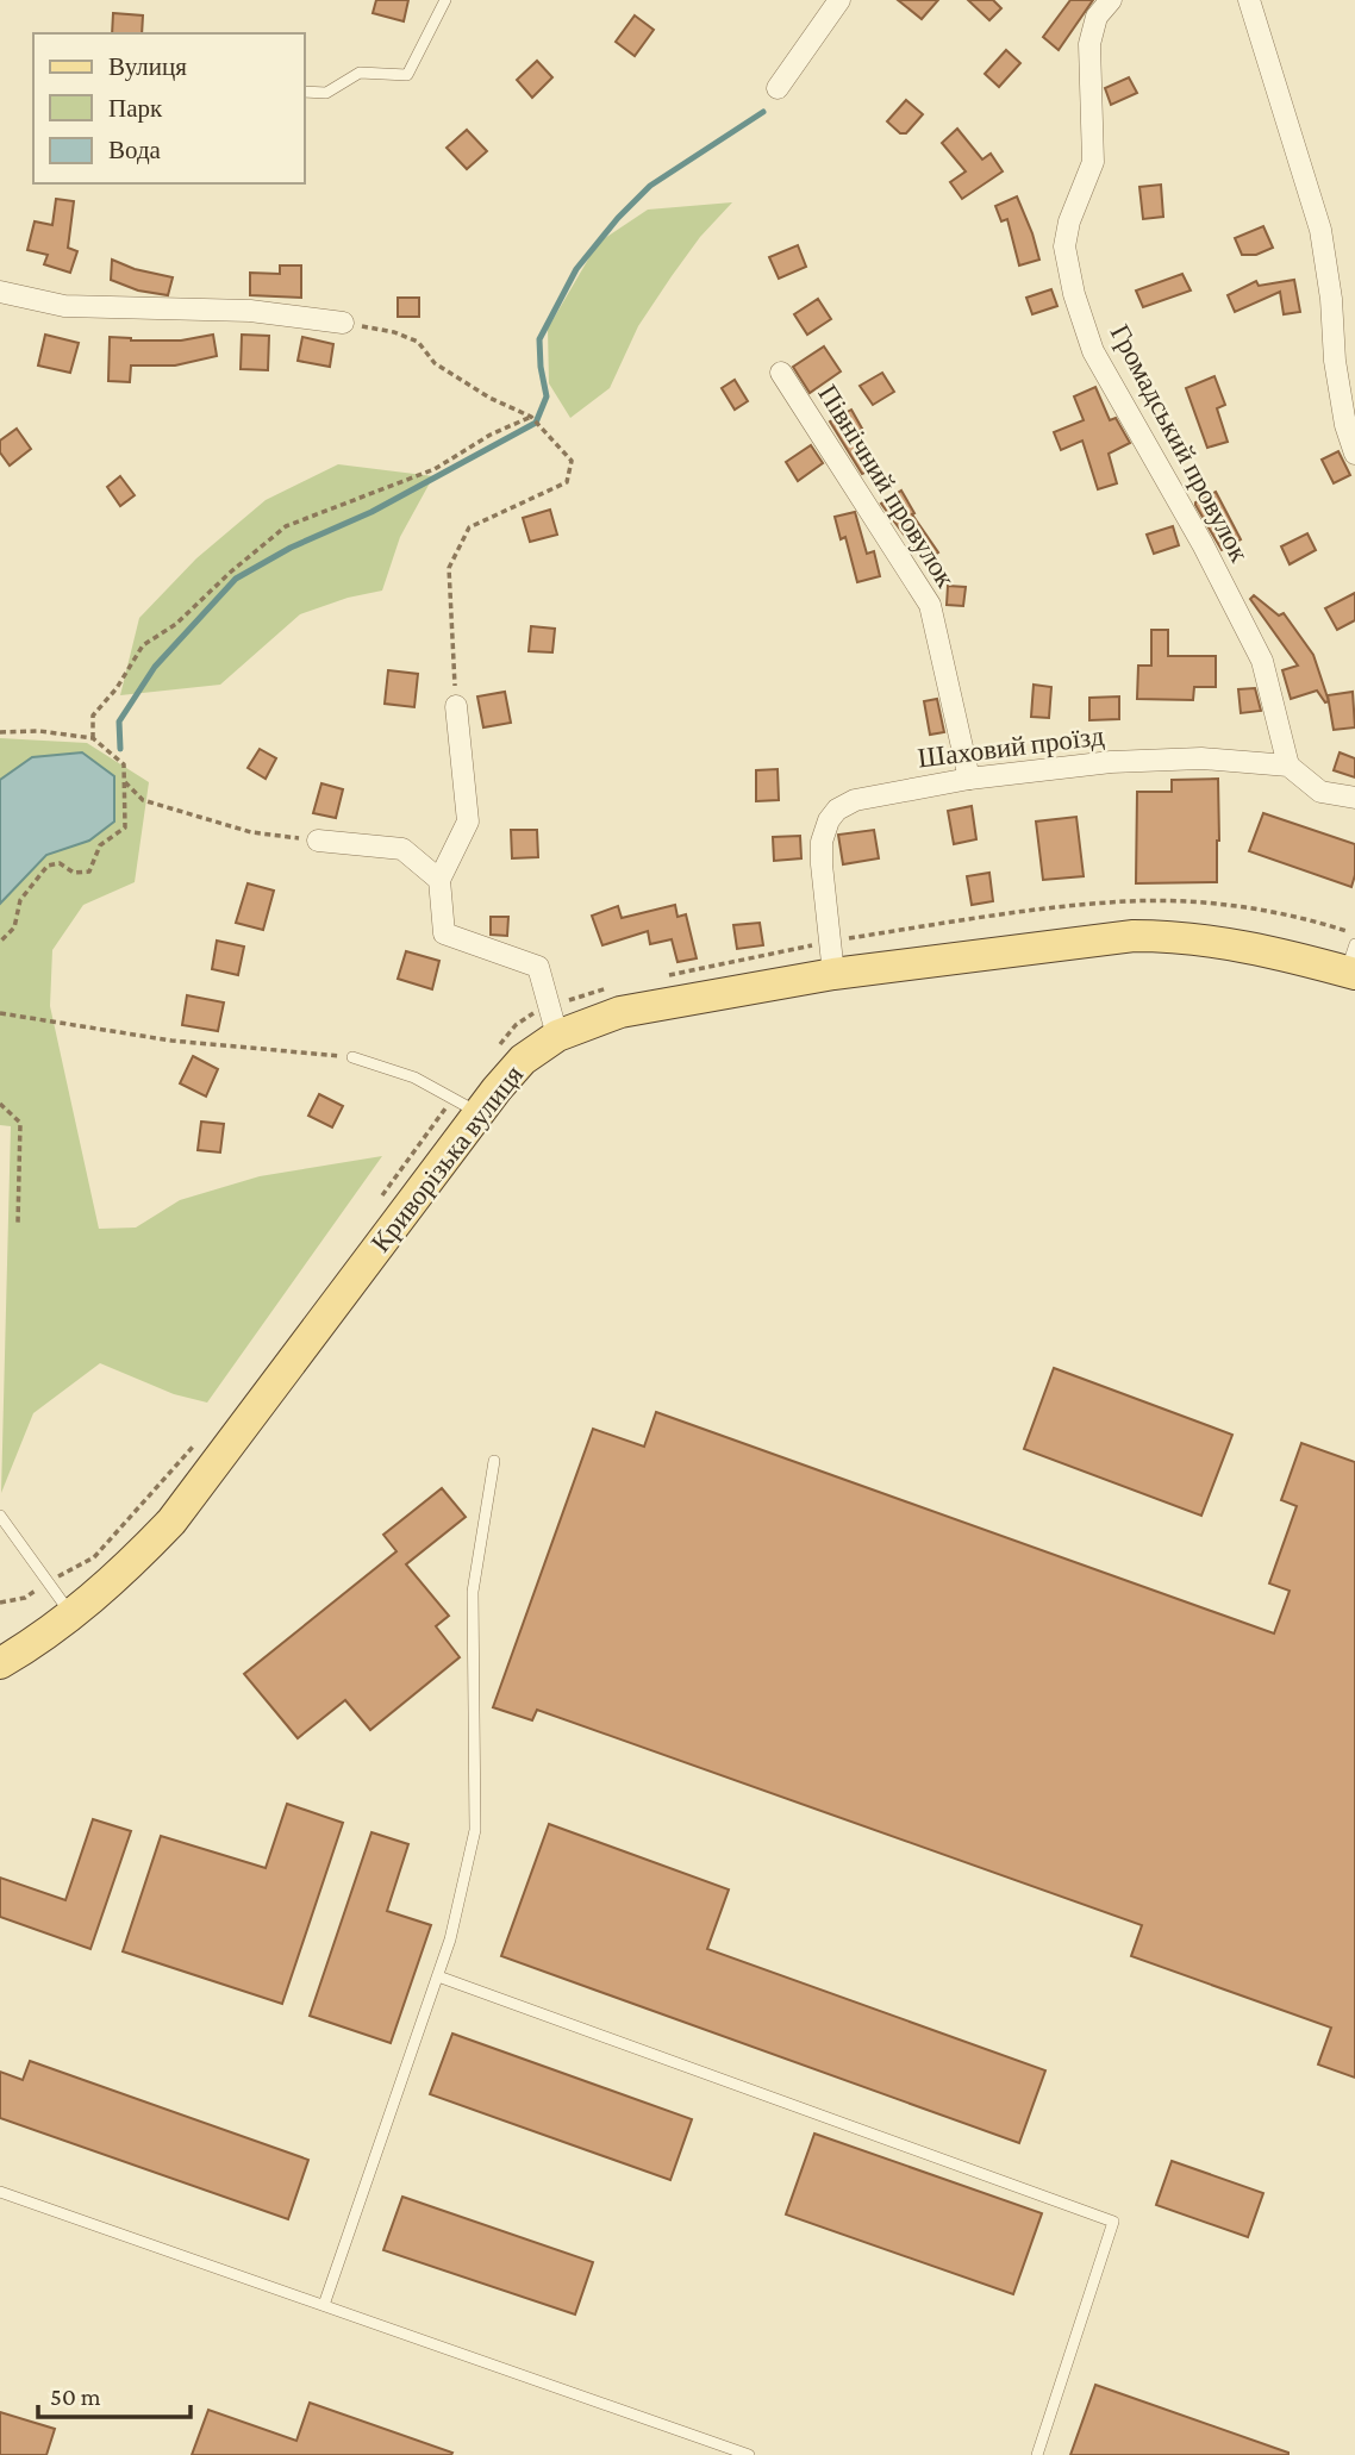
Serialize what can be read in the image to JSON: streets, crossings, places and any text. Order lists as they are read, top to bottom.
{
  "streets": {
    "main road": ["Криворізька вулиця"],
    "street": ["Громадський провулок", "Північний провулок", "Шаховий проїзд"]
  },
  "crossings": [
    ["Громадський провулок", "Шаховий проїзд"],
    ["Північний провулок", "Шаховий проїзд"],
    ["Шаховий проїзд", "Криворізька вулиця"]
  ],
  "legend": ["Вулиця", "Парк", "Вода"],
  "scale_bar": "50 m"
}
